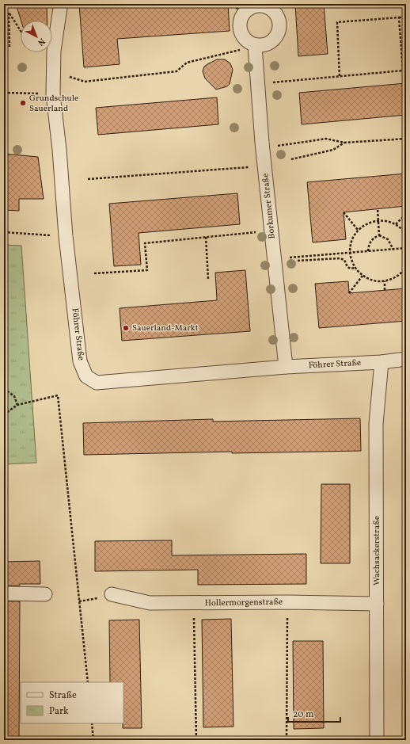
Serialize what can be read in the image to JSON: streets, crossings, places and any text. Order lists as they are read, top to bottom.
{
  "streets": {
    "street": [
      "Borkumer Straße",
      "Föhrer Straße",
      "Wachsackerstraße",
      "Hollermorgenstraße"
    ]
  },
  "crossings": [
    ["Borkumer Straße", "Föhrer Straße"],
    ["Föhrer Straße", "Wachsackerstraße"],
    ["Wachsackerstraße", "Hollermorgenstraße"]
  ],
  "places": ["Grundschule Sauerland", "Sauerland-Markt"],
  "legend": ["Straße", "Park"],
  "scale_bar": "20 m",
  "north": "bottom right"
}
